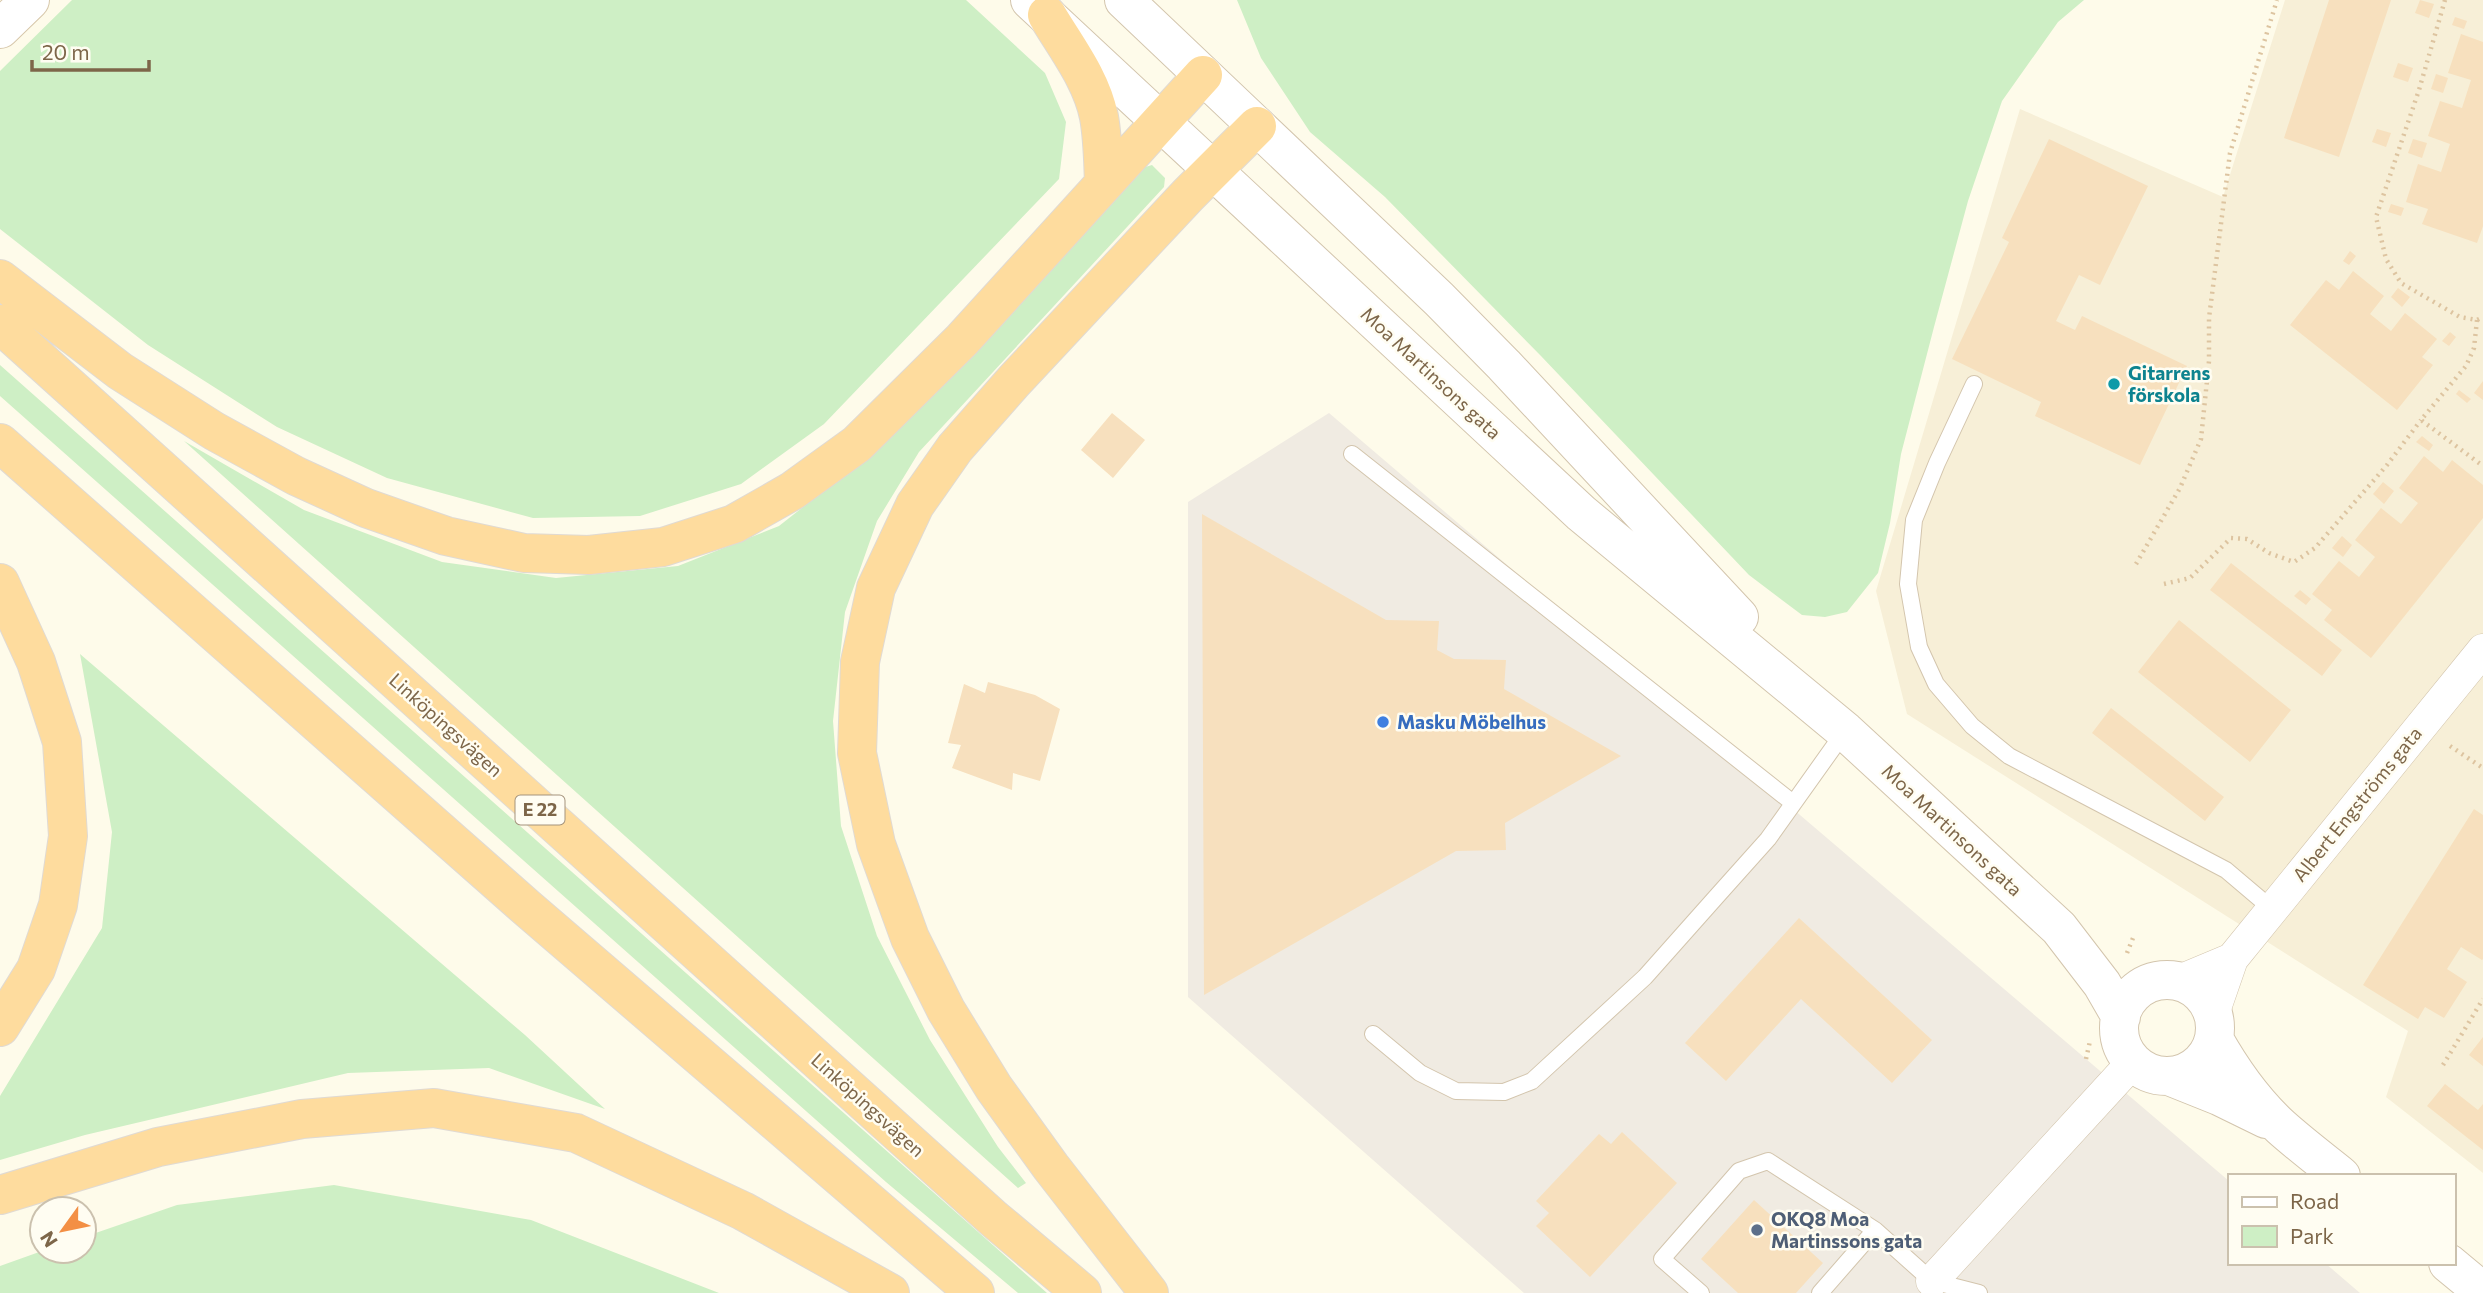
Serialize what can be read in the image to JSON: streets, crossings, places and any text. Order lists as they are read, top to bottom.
{
  "streets": {
    "highway": ["Linköpingsvägen", "E 22"],
    "street": ["Moa Martinsons gata", "Albert Engströms gata"]
  },
  "crossings": [
    ["Moa Martinsons gata", "Albert Engströms gata"]
  ],
  "places": ["Gitarrens förskola", "Masku Möbelhus", "OKQ8 Moa Martinssons gata"],
  "legend": ["Road", "Park"],
  "scale_bar": "20 m",
  "north": "bottom left"
}
